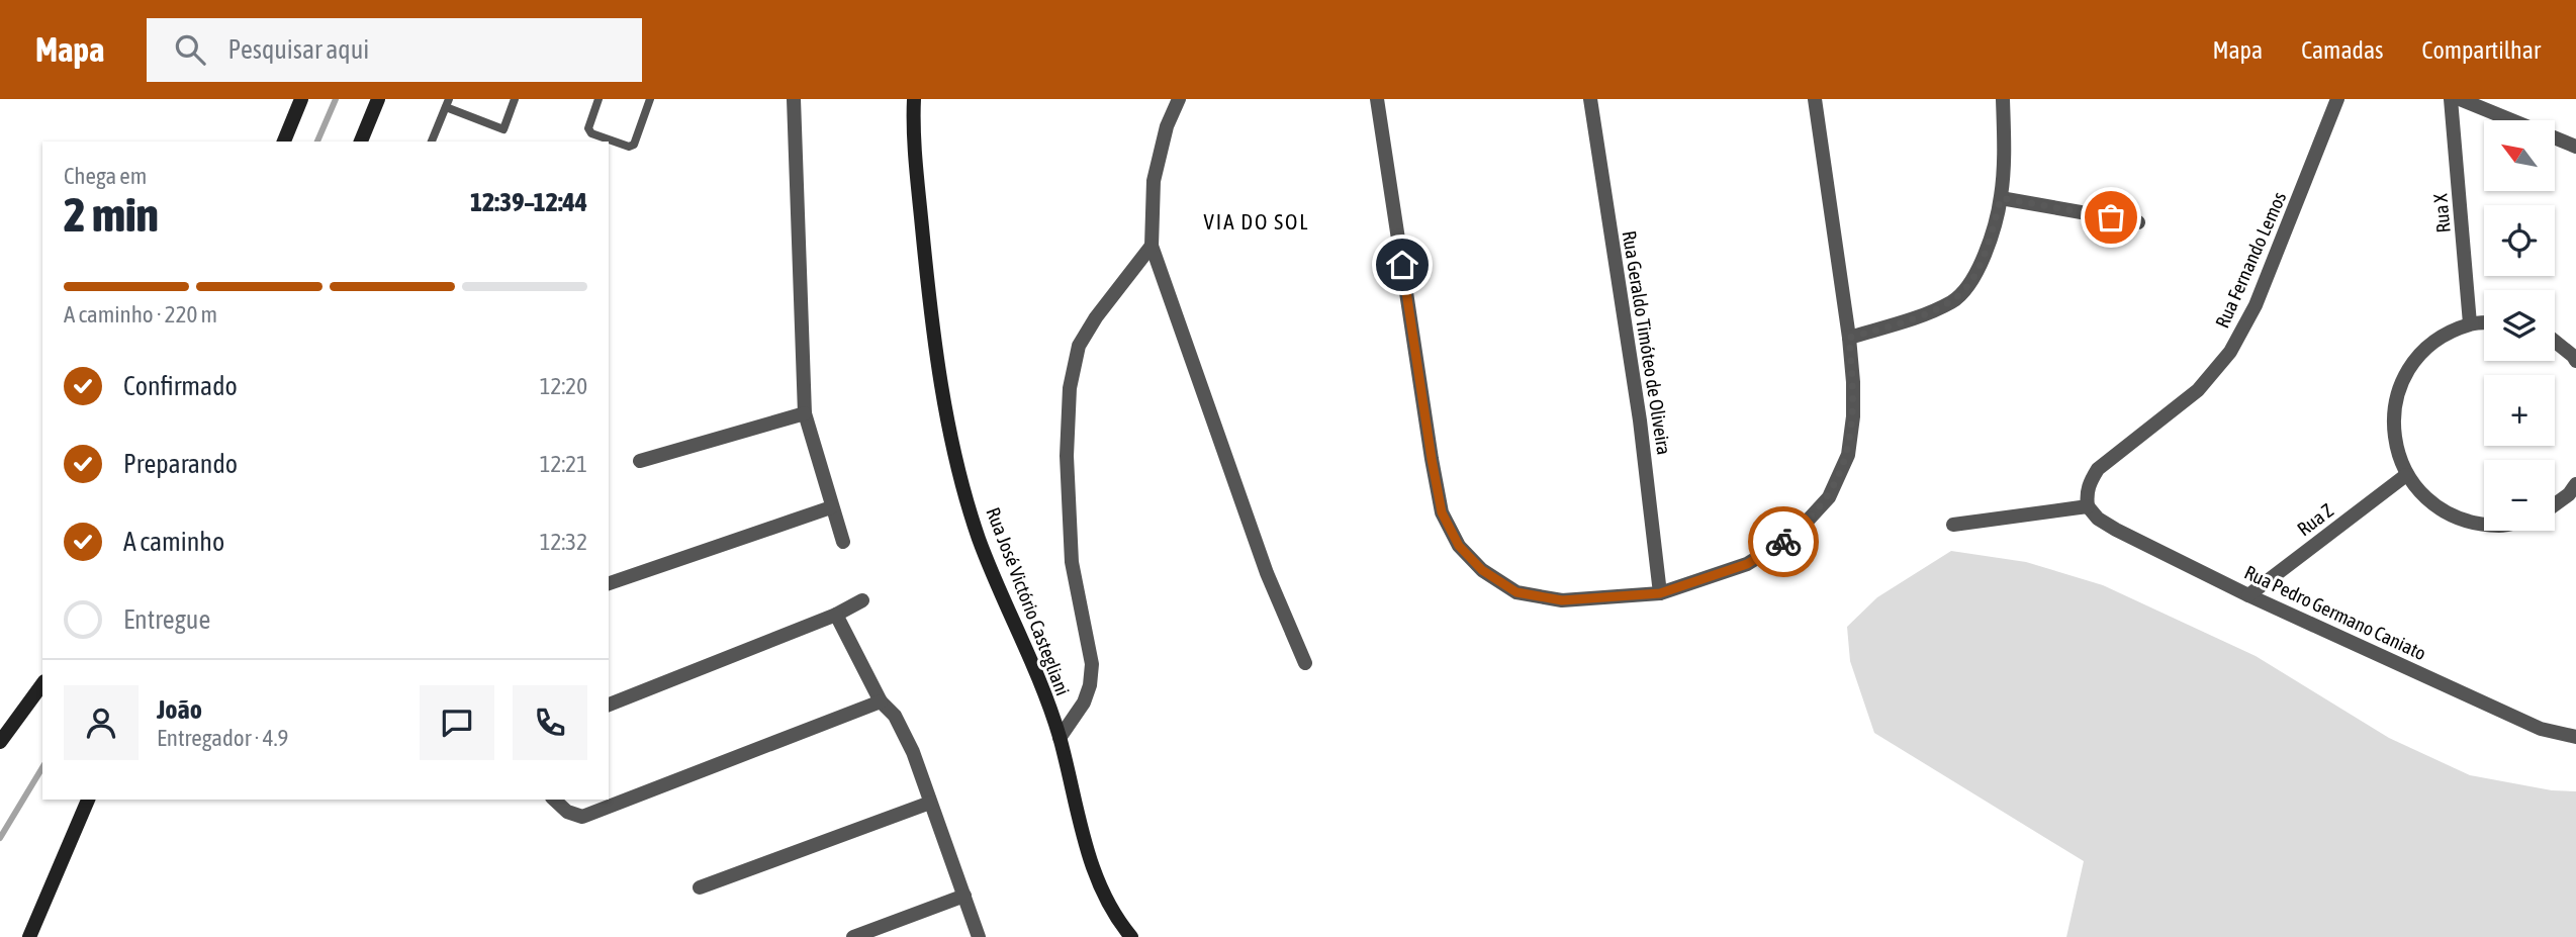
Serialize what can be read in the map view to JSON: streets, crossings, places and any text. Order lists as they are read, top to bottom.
{
  "streets": {
    "street": [
      "Rua X",
      "Rua Fernando Lemos",
      "Rua Geraldo Timóteo de Oliveira",
      "Rua Z",
      "Rua José Victório Castegliani",
      "Rua Pedro Germano Caniato"
    ]
  },
  "crossings": [
    ["Rua Fernando Lemos", "Rua Pedro Germano Caniato"],
    ["Rua Z", "Rua Pedro Germano Caniato"]
  ],
  "districts": ["VIA DO SOL"],
  "north": "top left",
  "page": {
    "header": "Mapa",
    "search": "Pesquisar aqui",
    "nav": ["Mapa", "Camadas", "Compartilhar"],
    "map_buttons": ["+", "−"],
    "heading": ["2 min", "Chega em", "12:39–12:44"],
    "panel": ["João", "Entregador · 4.9"],
    "bar": "A caminho · 220 m",
    "list": [
      ["Confirmado", "12:20"],
      ["Preparando", "12:21"],
      ["A caminho", "12:32"],
      "Entregue"
    ]
  }
}
